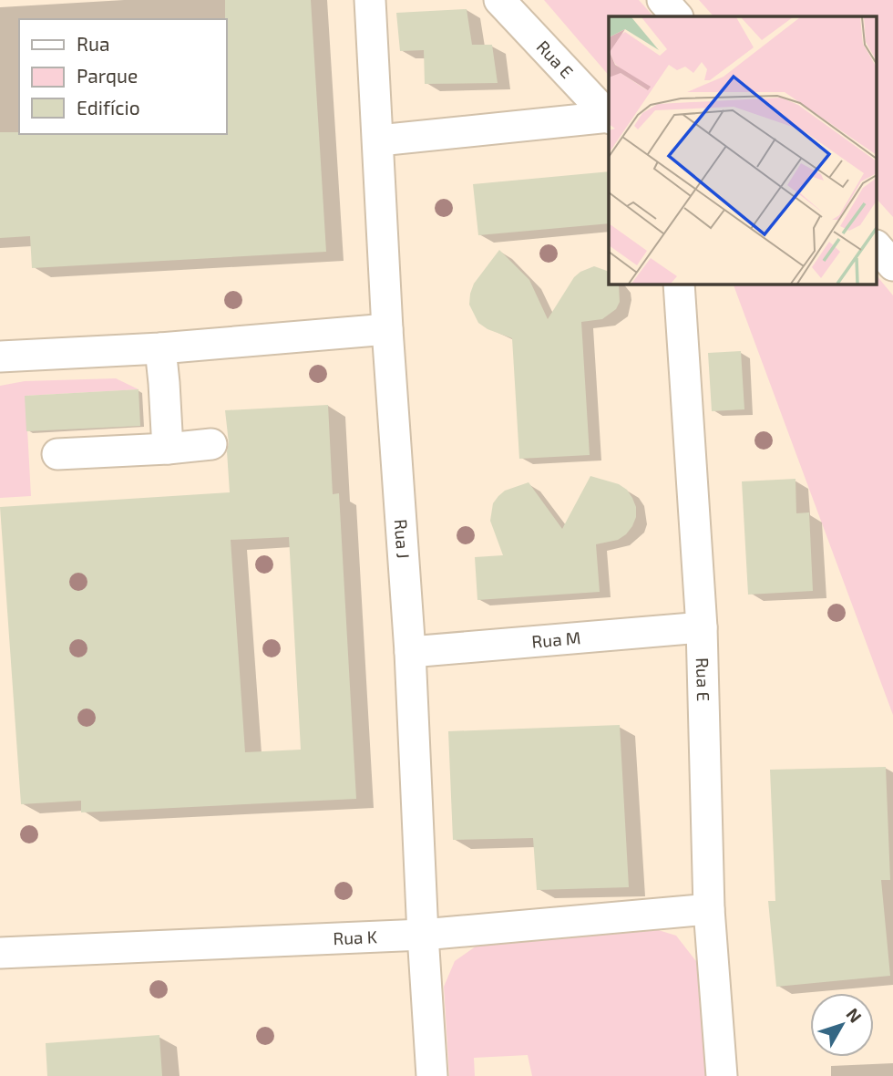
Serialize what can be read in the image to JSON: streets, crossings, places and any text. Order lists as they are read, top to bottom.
{
  "streets": {
    "lane": [
      "Rua E",
      "Rua J",
      "Rua M",
      "Rua K"
    ]
  },
  "crossings": [
    ["Rua E", "Rua M"],
    ["Rua E", "Rua K"],
    ["Rua J", "Rua M"],
    ["Rua J", "Rua K"]
  ],
  "legend": ["Rua", "Parque", "Edifício"],
  "north": "top right"
}
